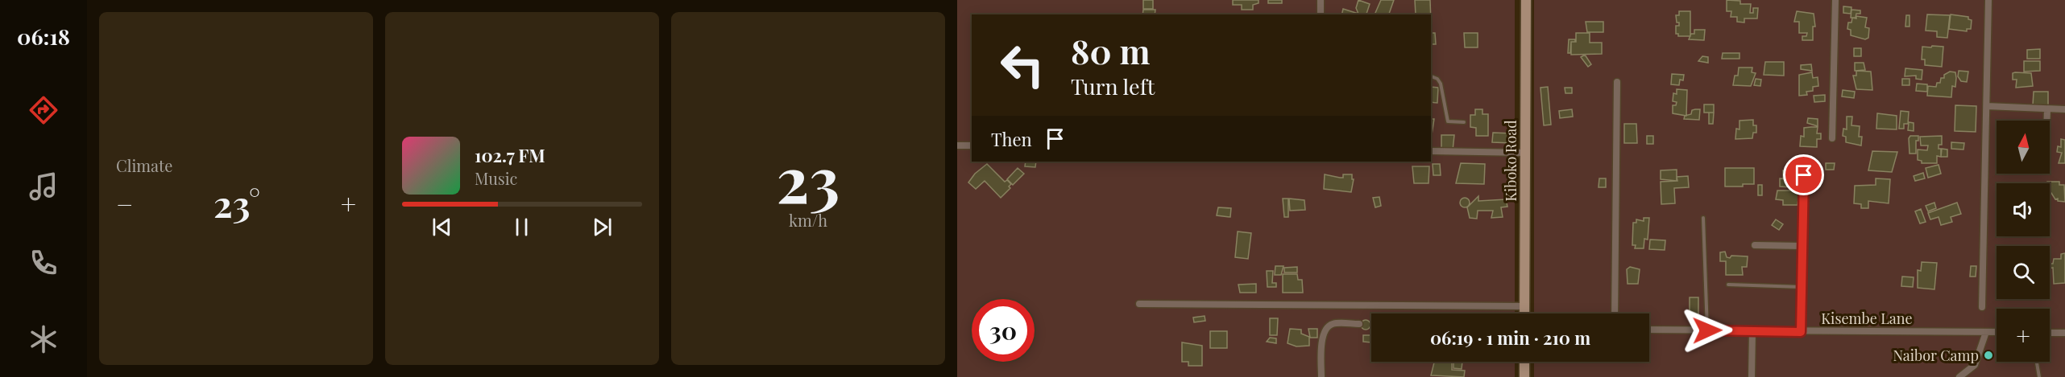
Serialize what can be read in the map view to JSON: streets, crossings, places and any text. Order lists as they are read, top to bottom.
{
  "streets": {
    "street": ["Kiboko Road", "Kisembe Lane"]
  },
  "places": ["Naibor Camp"],
  "north": "top",
  "page": {
    "tabs": "06:18",
    "tile": [
      "Climate",
      ["23", "km/h"]
    ],
    "turn": ["80 m", "Turn left"],
    "then": "Then",
    "map_buttons": "+",
    "song": ["102.7 FM", "Music"],
    "heat": ["−", "23°", "+"],
    "limit": "30",
    "trip": "06:19 · 1 min · 210 m"
  }
}
